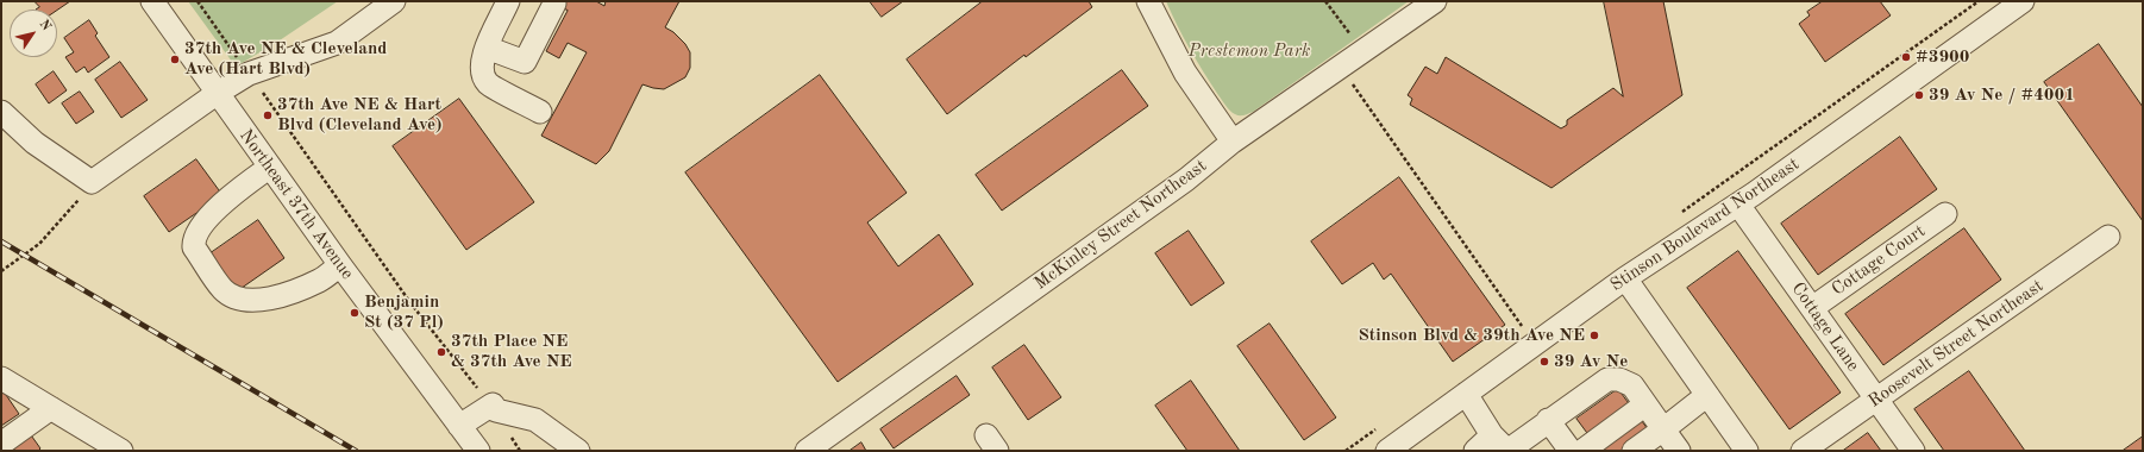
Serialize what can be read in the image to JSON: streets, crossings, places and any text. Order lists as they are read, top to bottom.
{
  "streets": {
    "street": [
      "Northeast 37th Avenue",
      "McKinley Street Northeast",
      "Stinson Boulevard Northeast",
      "Cottage Court",
      "Cottage Lane",
      "Roosevelt Street Northeast"
    ]
  },
  "crossings": [
    ["Stinson Boulevard Northeast", "Cottage Lane"],
    ["Cottage Court", "Cottage Lane"],
    ["Cottage Lane", "Roosevelt Street Northeast"]
  ],
  "parks": ["Prestemon Park"],
  "places": [
    "#3900",
    "37th Ave NE & Cleveland Ave (Hart Blvd)",
    "39 Av Ne / #4001",
    "37th Ave NE & Hart Blvd (Cleveland Ave)",
    "Benjamin St (37 Pl)",
    "Stinson Blvd & 39th Ave NE",
    "37th Place NE & 37th Ave NE",
    "39 Av Ne"
  ],
  "north": "top right"
}
